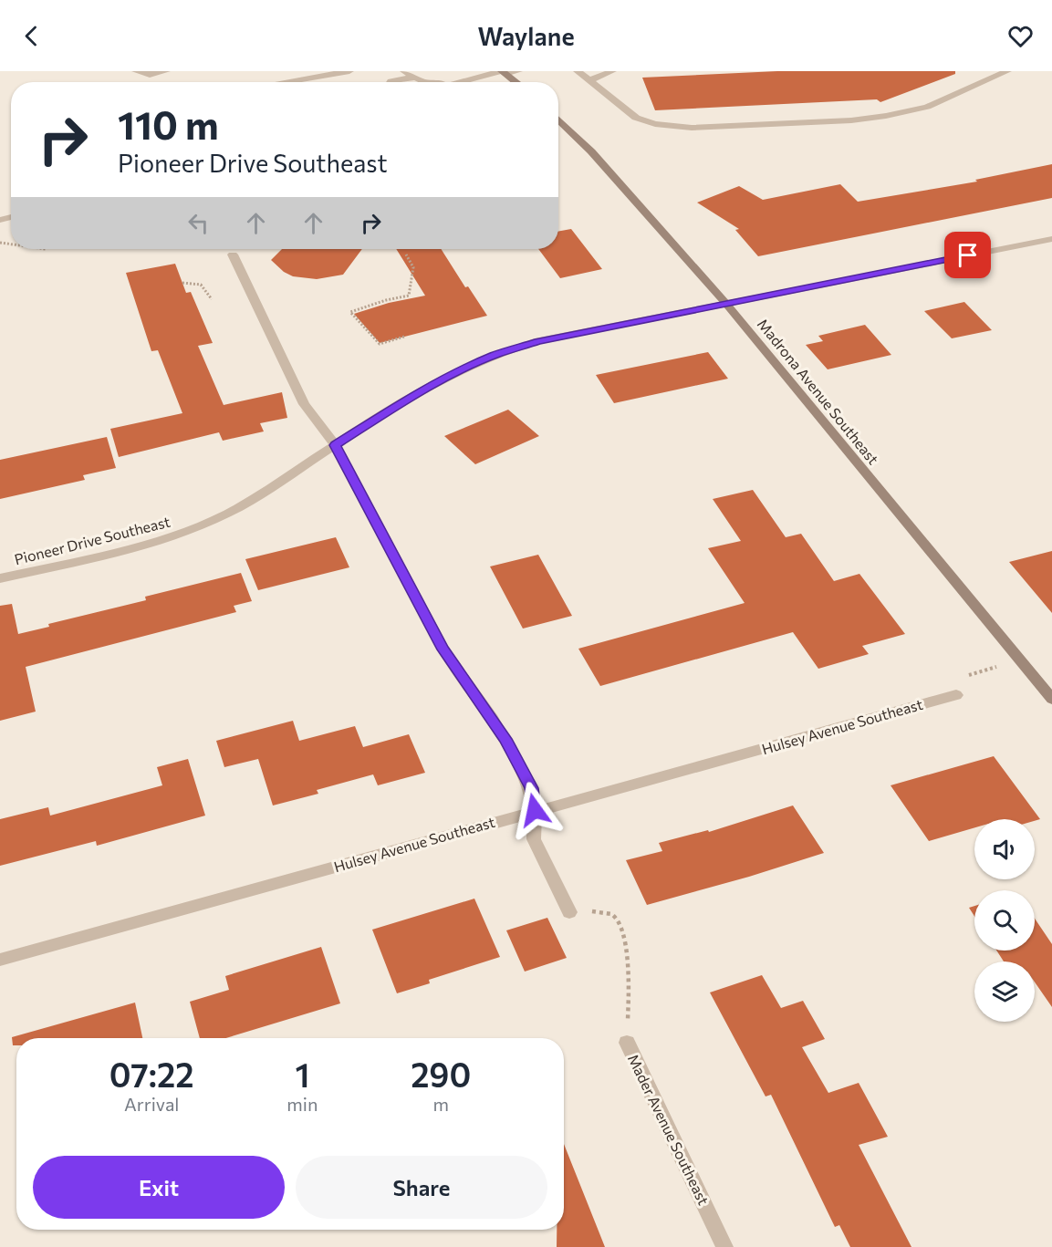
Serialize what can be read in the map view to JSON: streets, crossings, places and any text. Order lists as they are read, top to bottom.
{
  "streets": {
    "main road": ["Madrona Avenue Southeast"],
    "street": ["Pioneer Drive Southeast", "Hulsey Avenue Southeast", "Mader Avenue Southeast"]
  },
  "crossings": [
    ["Madrona Avenue Southeast", "Pioneer Drive Southeast"]
  ],
  "page": {
    "header": "Waylane",
    "turn": ["110 m", "Pioneer Drive Southeast"],
    "eta": [
      "07:22",
      "Arrival",
      "1",
      "min",
      "290",
      "m"
    ],
    "buttons": ["Exit", "Share"]
  }
}
